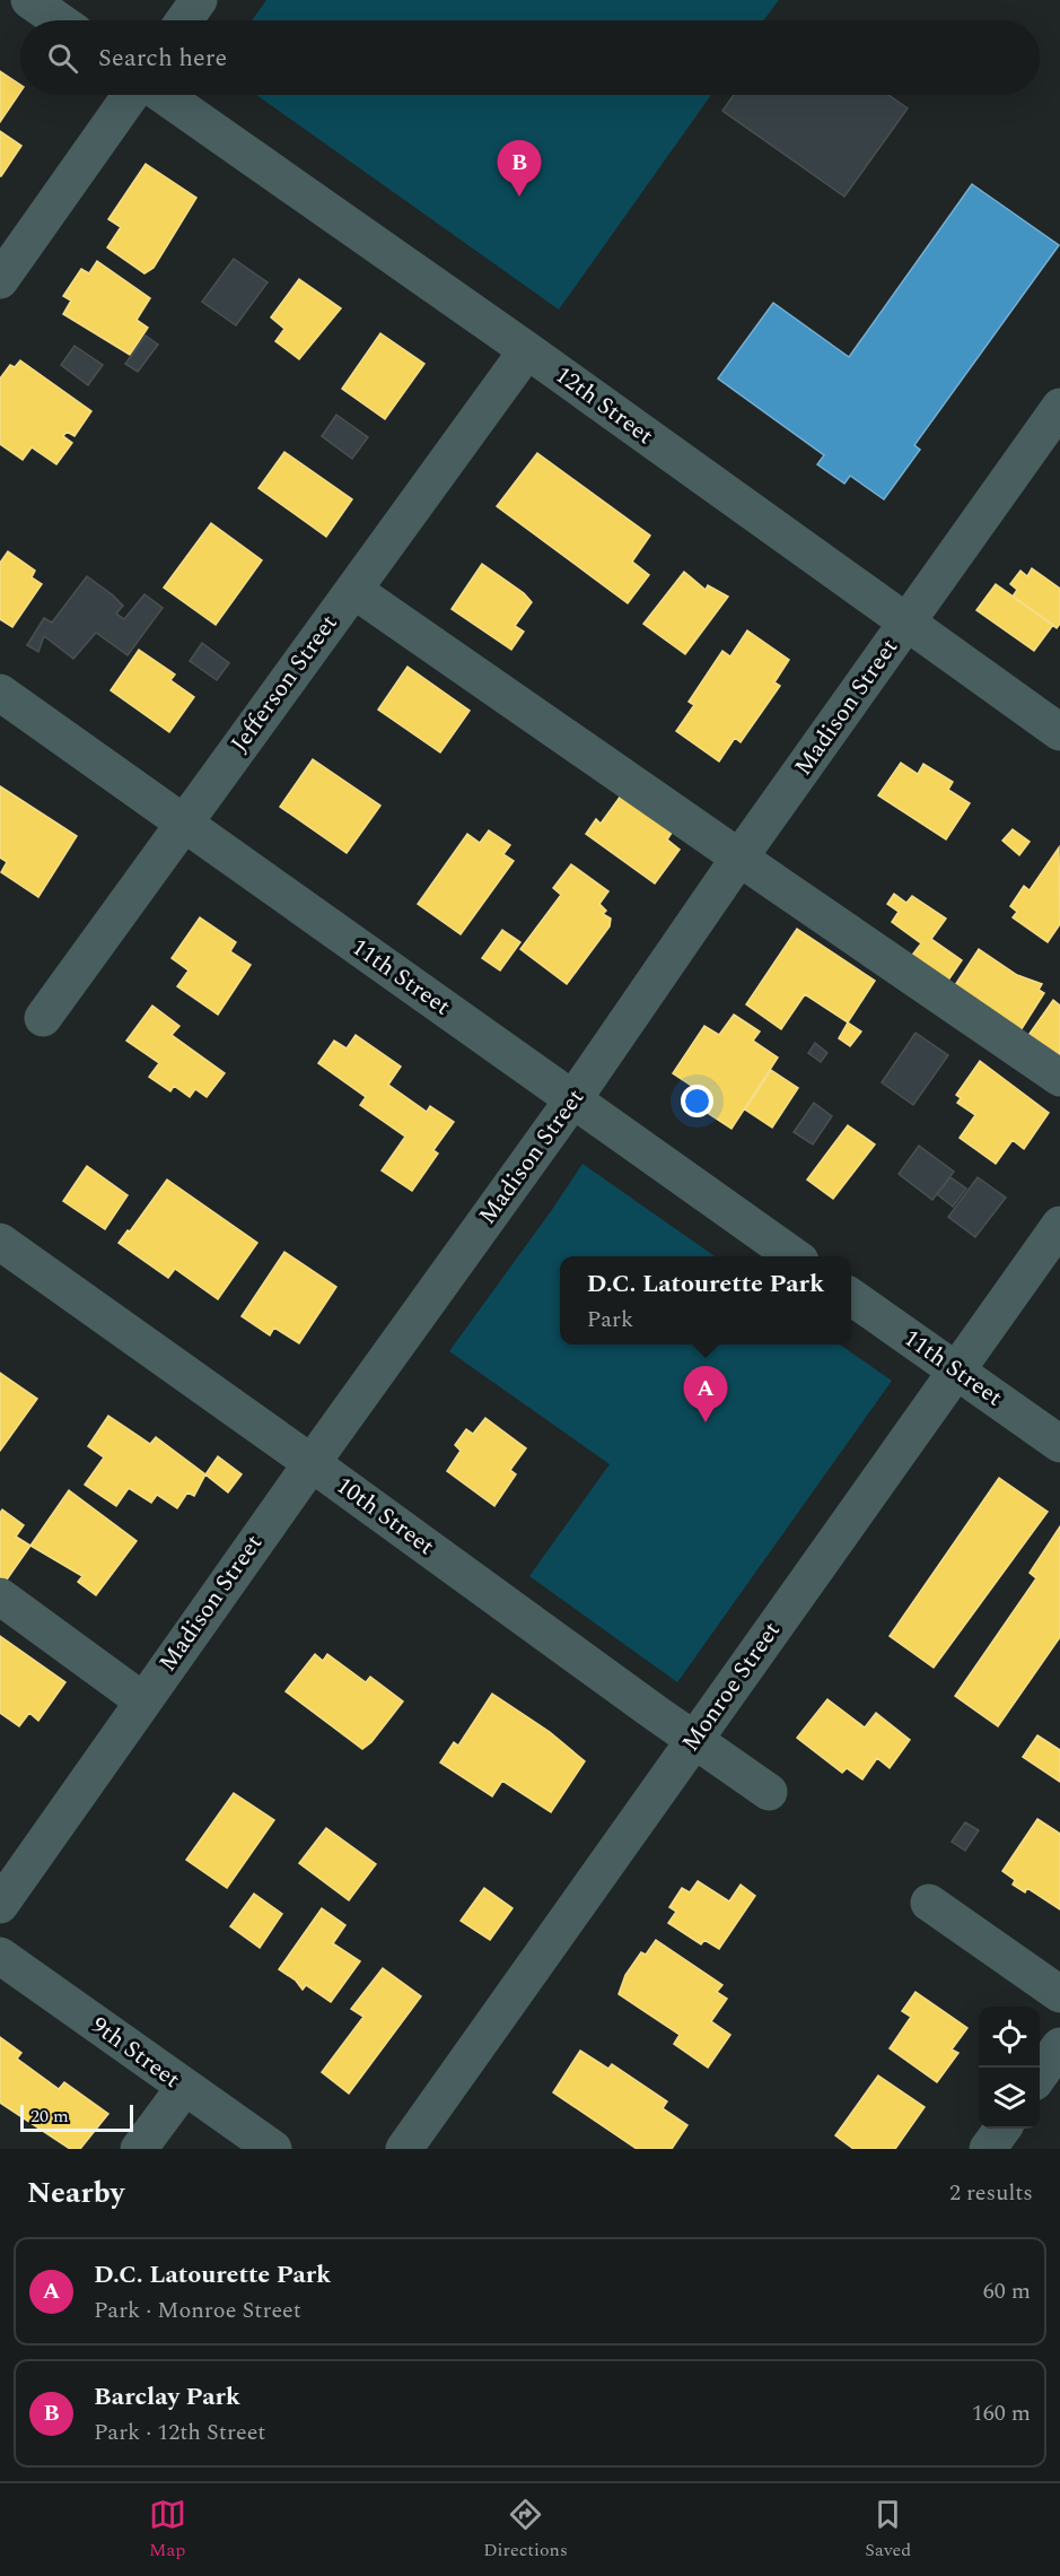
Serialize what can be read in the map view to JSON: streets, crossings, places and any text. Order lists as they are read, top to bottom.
{
  "streets": {
    "street": [
      "12th Street",
      "Jefferson Street",
      "Madison Street",
      "11th Street",
      "10th Street",
      "Monroe Street",
      "9th Street"
    ]
  },
  "crossings": [
    ["12th Street", "Jefferson Street"],
    ["12th Street", "Madison Street"],
    ["Jefferson Street", "11th Street"],
    ["Madison Street", "11th Street"],
    ["Madison Street", "10th Street"],
    ["11th Street", "Monroe Street"],
    ["10th Street", "Monroe Street"]
  ],
  "scale_bar": "20 m",
  "page": {
    "search": "Search here",
    "pins": ["B", "A"],
    "popup": ["D.C. Latourette Park", "Park"],
    "scale": "20 m",
    "heading": ["Nearby", "2 results"],
    "list": [
      {
        "mark": "A",
        "name": "D.C. Latourette Park",
        "note": "Park · Monroe Street",
        "value": "60 m"
      },
      {
        "mark": "B",
        "name": "Barclay Park",
        "note": "Park · 12th Street",
        "value": "160 m"
      }
    ],
    "nav": ["Map", "Directions", "Saved"]
  }
}
